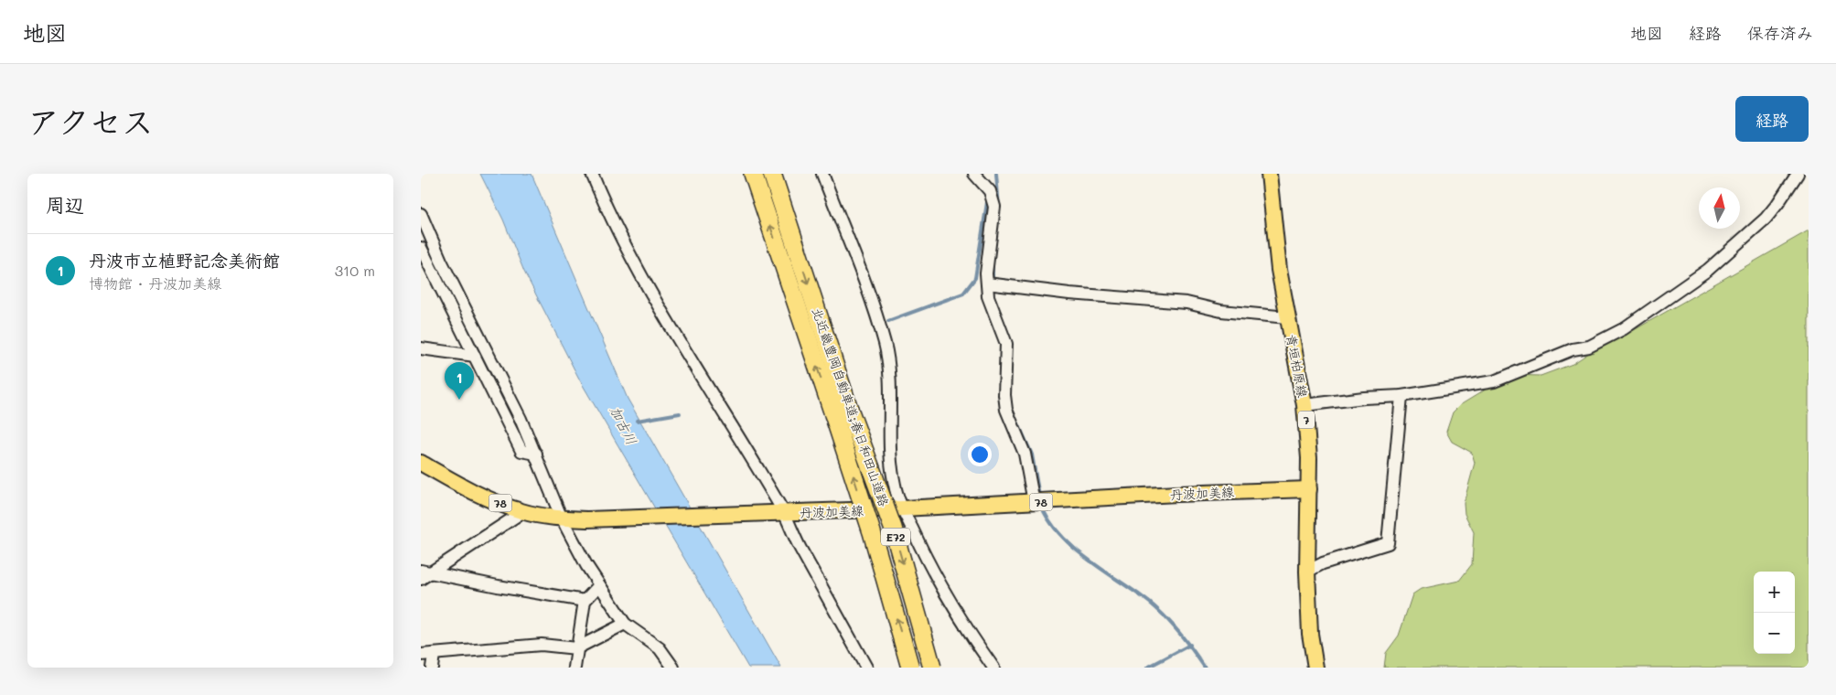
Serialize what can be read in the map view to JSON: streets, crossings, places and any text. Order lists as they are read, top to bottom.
{
  "streets": {
    "highway": ["北近畿豊岡自動車道;春日和田山道路", "E72"],
    "main road": [
      "青垣柏原線",
      "7",
      "丹波加美線",
      "78"
    ]
  },
  "crossings": [
    ["青垣柏原線", "丹波加美線"]
  ],
  "water": ["加古川"],
  "north": "top",
  "page": {
    "header": "地図",
    "nav": ["地図", "経路", "保存済み"],
    "title": "アクセス",
    "buttons": "経路",
    "heading": "周辺",
    "list": [
      {
        "mark": "1",
        "name": "丹波市立植野記念美術館",
        "note": "博物館 · 丹波加美線",
        "value": "310 m"
      }
    ],
    "pins": "1",
    "map_buttons": ["+", "−"]
  }
}
